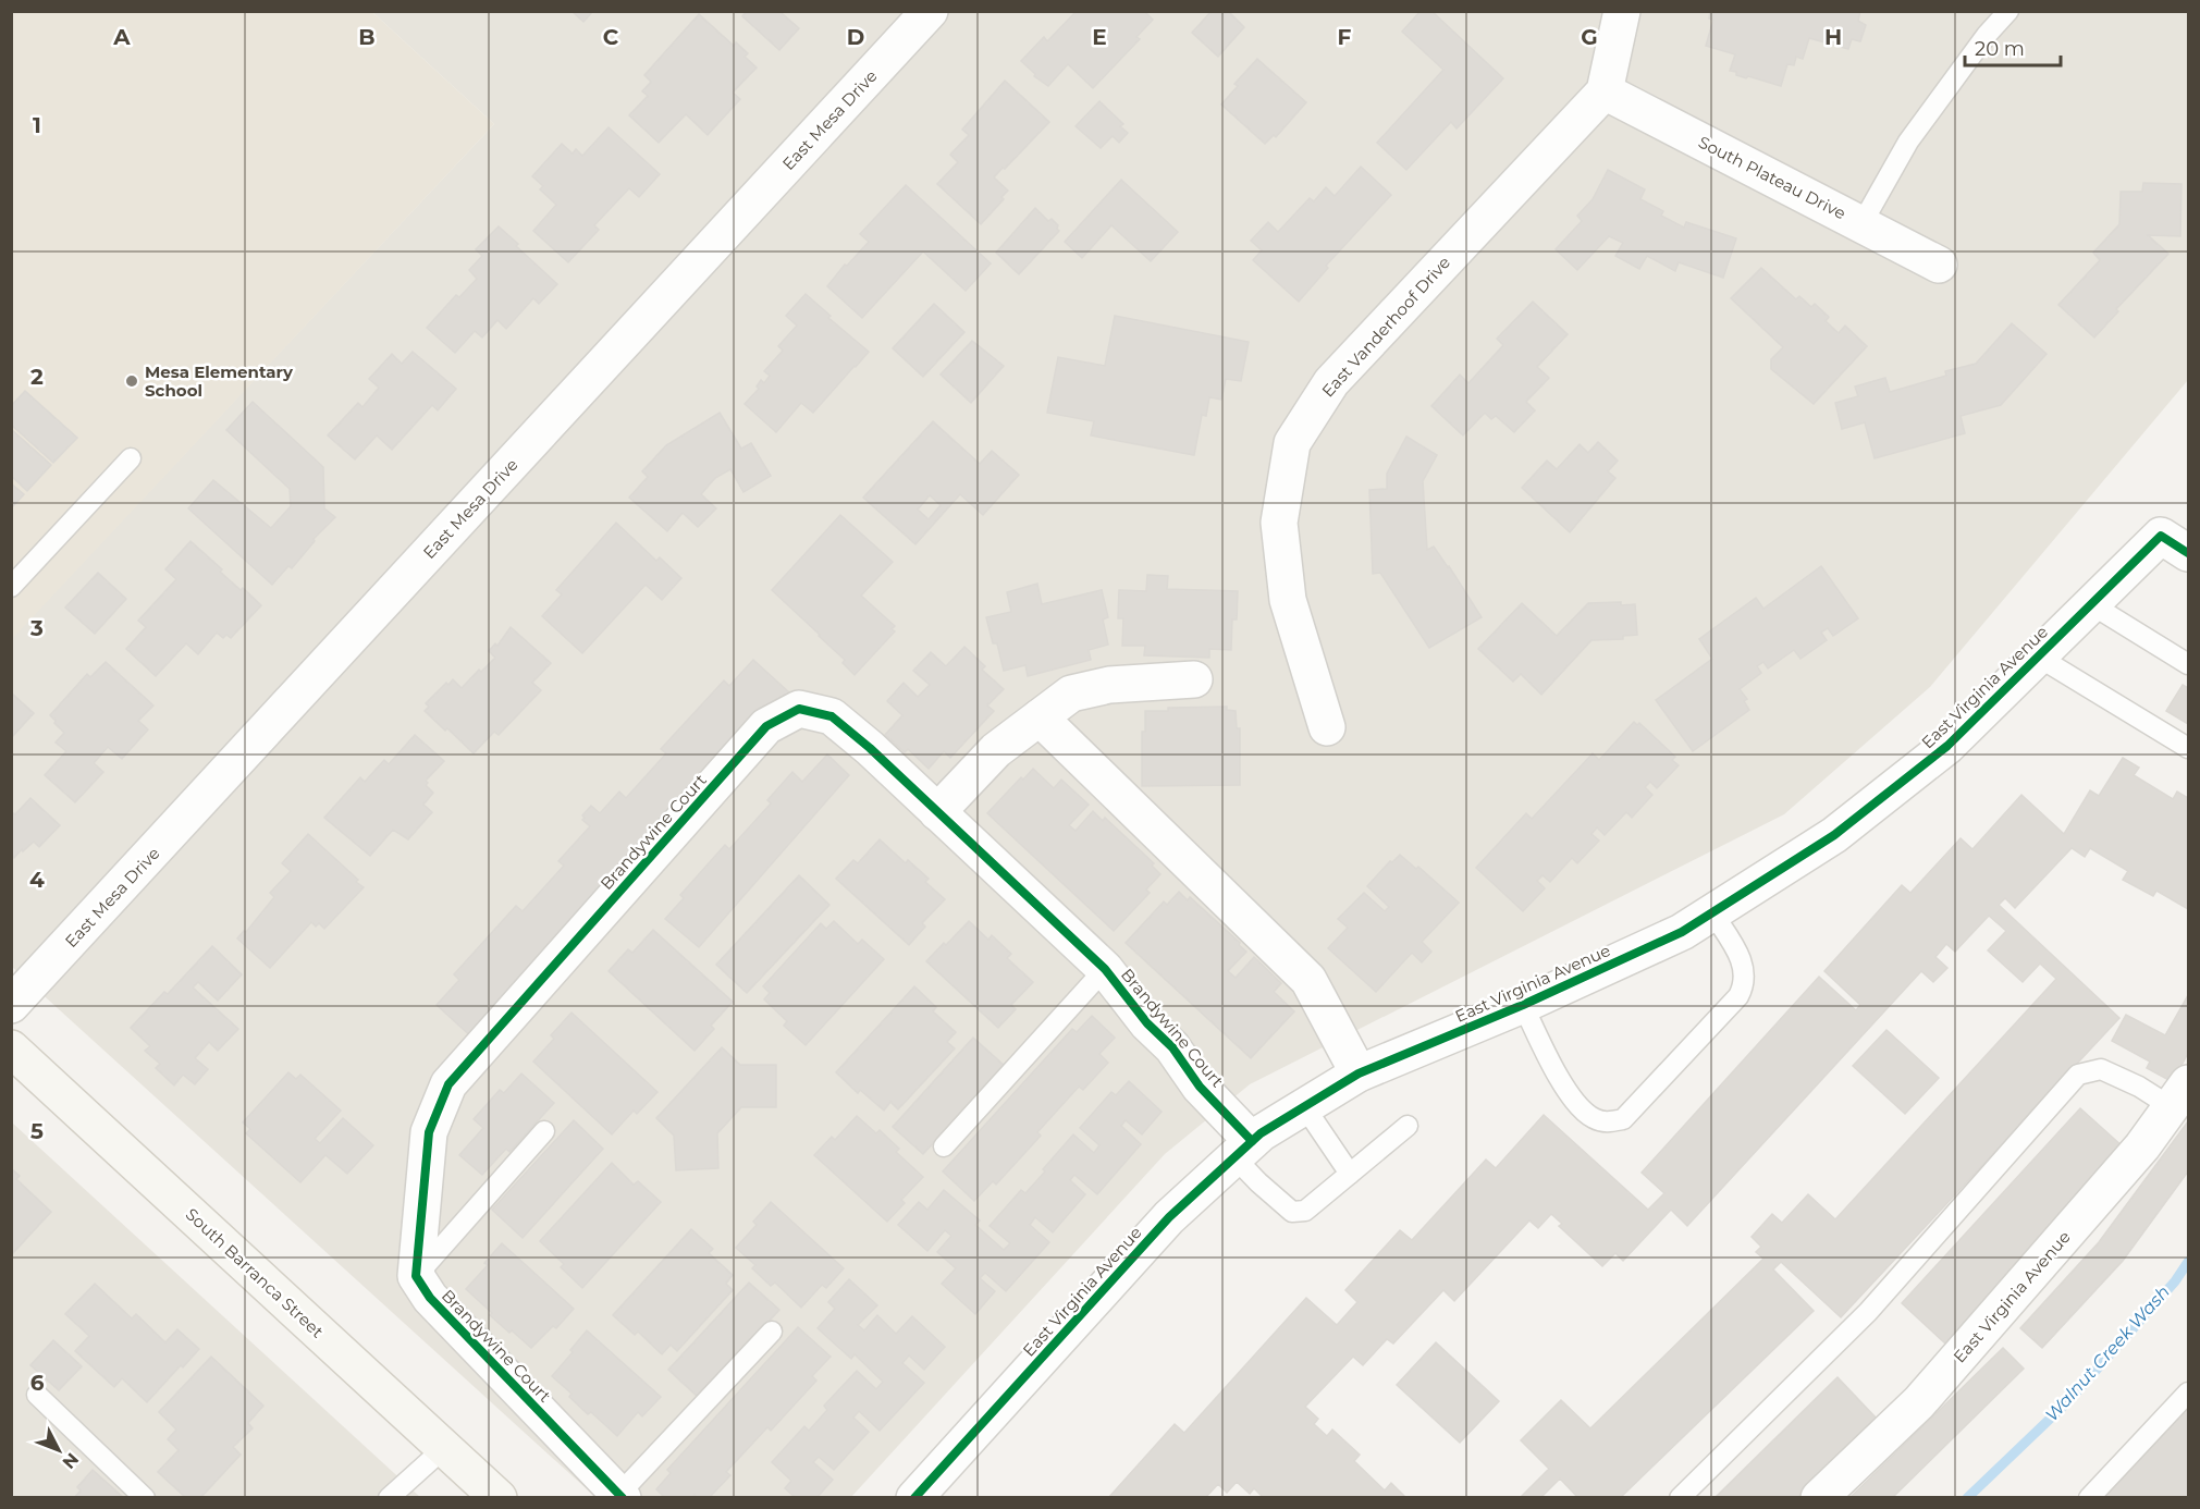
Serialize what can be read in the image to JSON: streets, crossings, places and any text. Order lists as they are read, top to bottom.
{
  "streets": {
    "main road": ["South Barranca Street"],
    "street": [
      "East Mesa Drive",
      "South Plateau Drive",
      "East Vanderhoof Drive",
      "East Virginia Avenue",
      "Brandywine Court"
    ]
  },
  "crossings": [
    ["South Plateau Drive", "East Vanderhoof Drive"],
    ["East Virginia Avenue", "Brandywine Court"]
  ],
  "water": ["Walnut Creek Wash"],
  "places": ["Mesa Elementary School"],
  "scale_bar": "20 m",
  "north": "bottom right",
  "grid": {
    "columns": [
      "A",
      "B",
      "C",
      "D",
      "E",
      "F",
      "G",
      "H"
    ],
    "rows": [
      "1",
      "2",
      "3",
      "4",
      "5",
      "6"
    ]
  }
}
